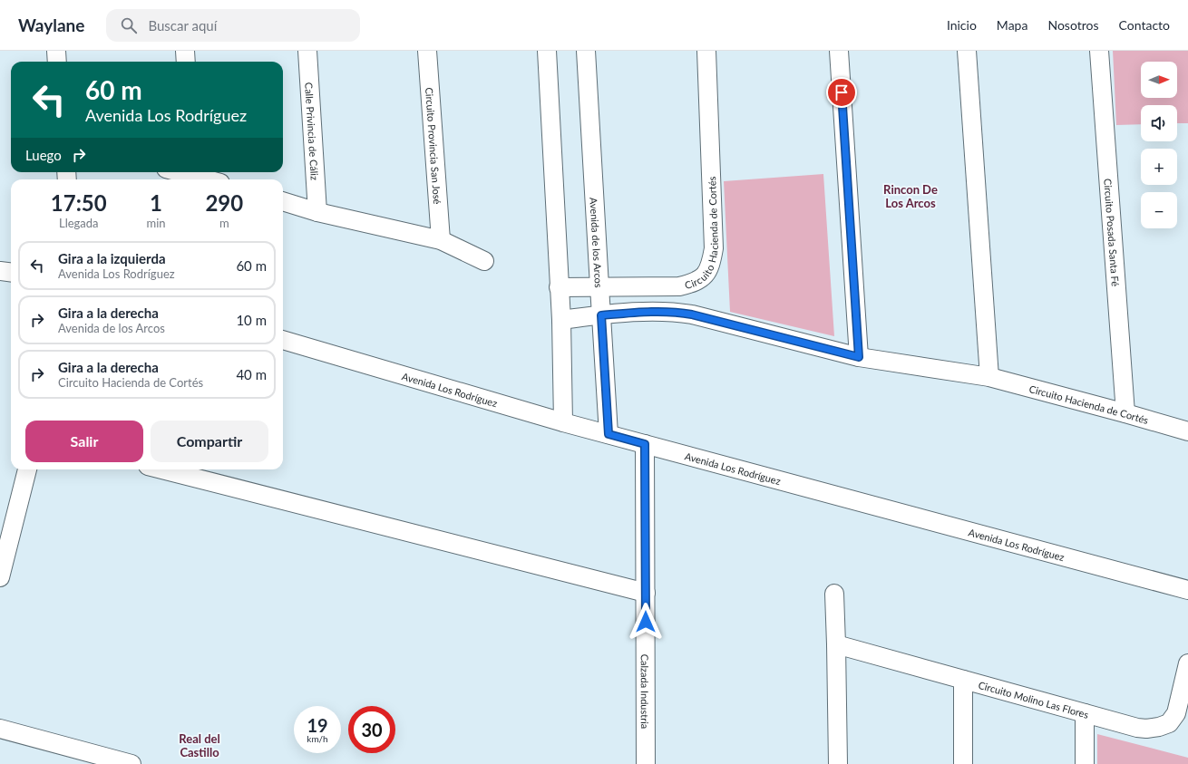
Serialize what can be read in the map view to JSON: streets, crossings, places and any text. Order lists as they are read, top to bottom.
{
  "streets": {
    "street": [
      "Calle Privincia de Cáliz",
      "Circuito Provincia San José",
      "Circuito Hacienda de Cortés",
      "Circuito Posada Santa Fé",
      "Avenida de los Arcos",
      "Avenida Los Rodríguez",
      "Calzada Industria",
      "Circuito Molino Las Flores"
    ]
  },
  "crossings": [
    ["Circuito Hacienda de Cortés", "Circuito Posada Santa Fé"],
    ["Circuito Hacienda de Cortés", "Avenida de los Arcos"],
    ["Avenida de los Arcos", "Avenida Los Rodríguez"],
    ["Avenida Los Rodríguez", "Calzada Industria"]
  ],
  "districts": ["Rincon De Los Arcos", "Real del Castillo"],
  "north": "right",
  "page": {
    "header": "Waylane",
    "search": "Buscar aquí",
    "nav": [
      "Inicio",
      "Mapa",
      "Nosotros",
      "Contacto"
    ],
    "map_buttons": ["+", "−"],
    "turn": ["60 m", "Avenida Los Rodríguez"],
    "then": "Luego",
    "eta": [
      "17:50",
      "Llegada",
      "1",
      "min",
      "290",
      "m"
    ],
    "list": [
      {
        "name": "Gira a la izquierda",
        "note": "Avenida Los Rodríguez",
        "value": "60 m"
      },
      {
        "name": "Gira a la derecha",
        "note": "Avenida de los Arcos",
        "value": "10 m"
      },
      {
        "name": "Gira a la derecha",
        "note": "Circuito Hacienda de Cortés",
        "value": "40 m"
      }
    ],
    "buttons": ["Salir", "Compartir"],
    "speed": "19 km/h",
    "limit": "30"
  }
}
